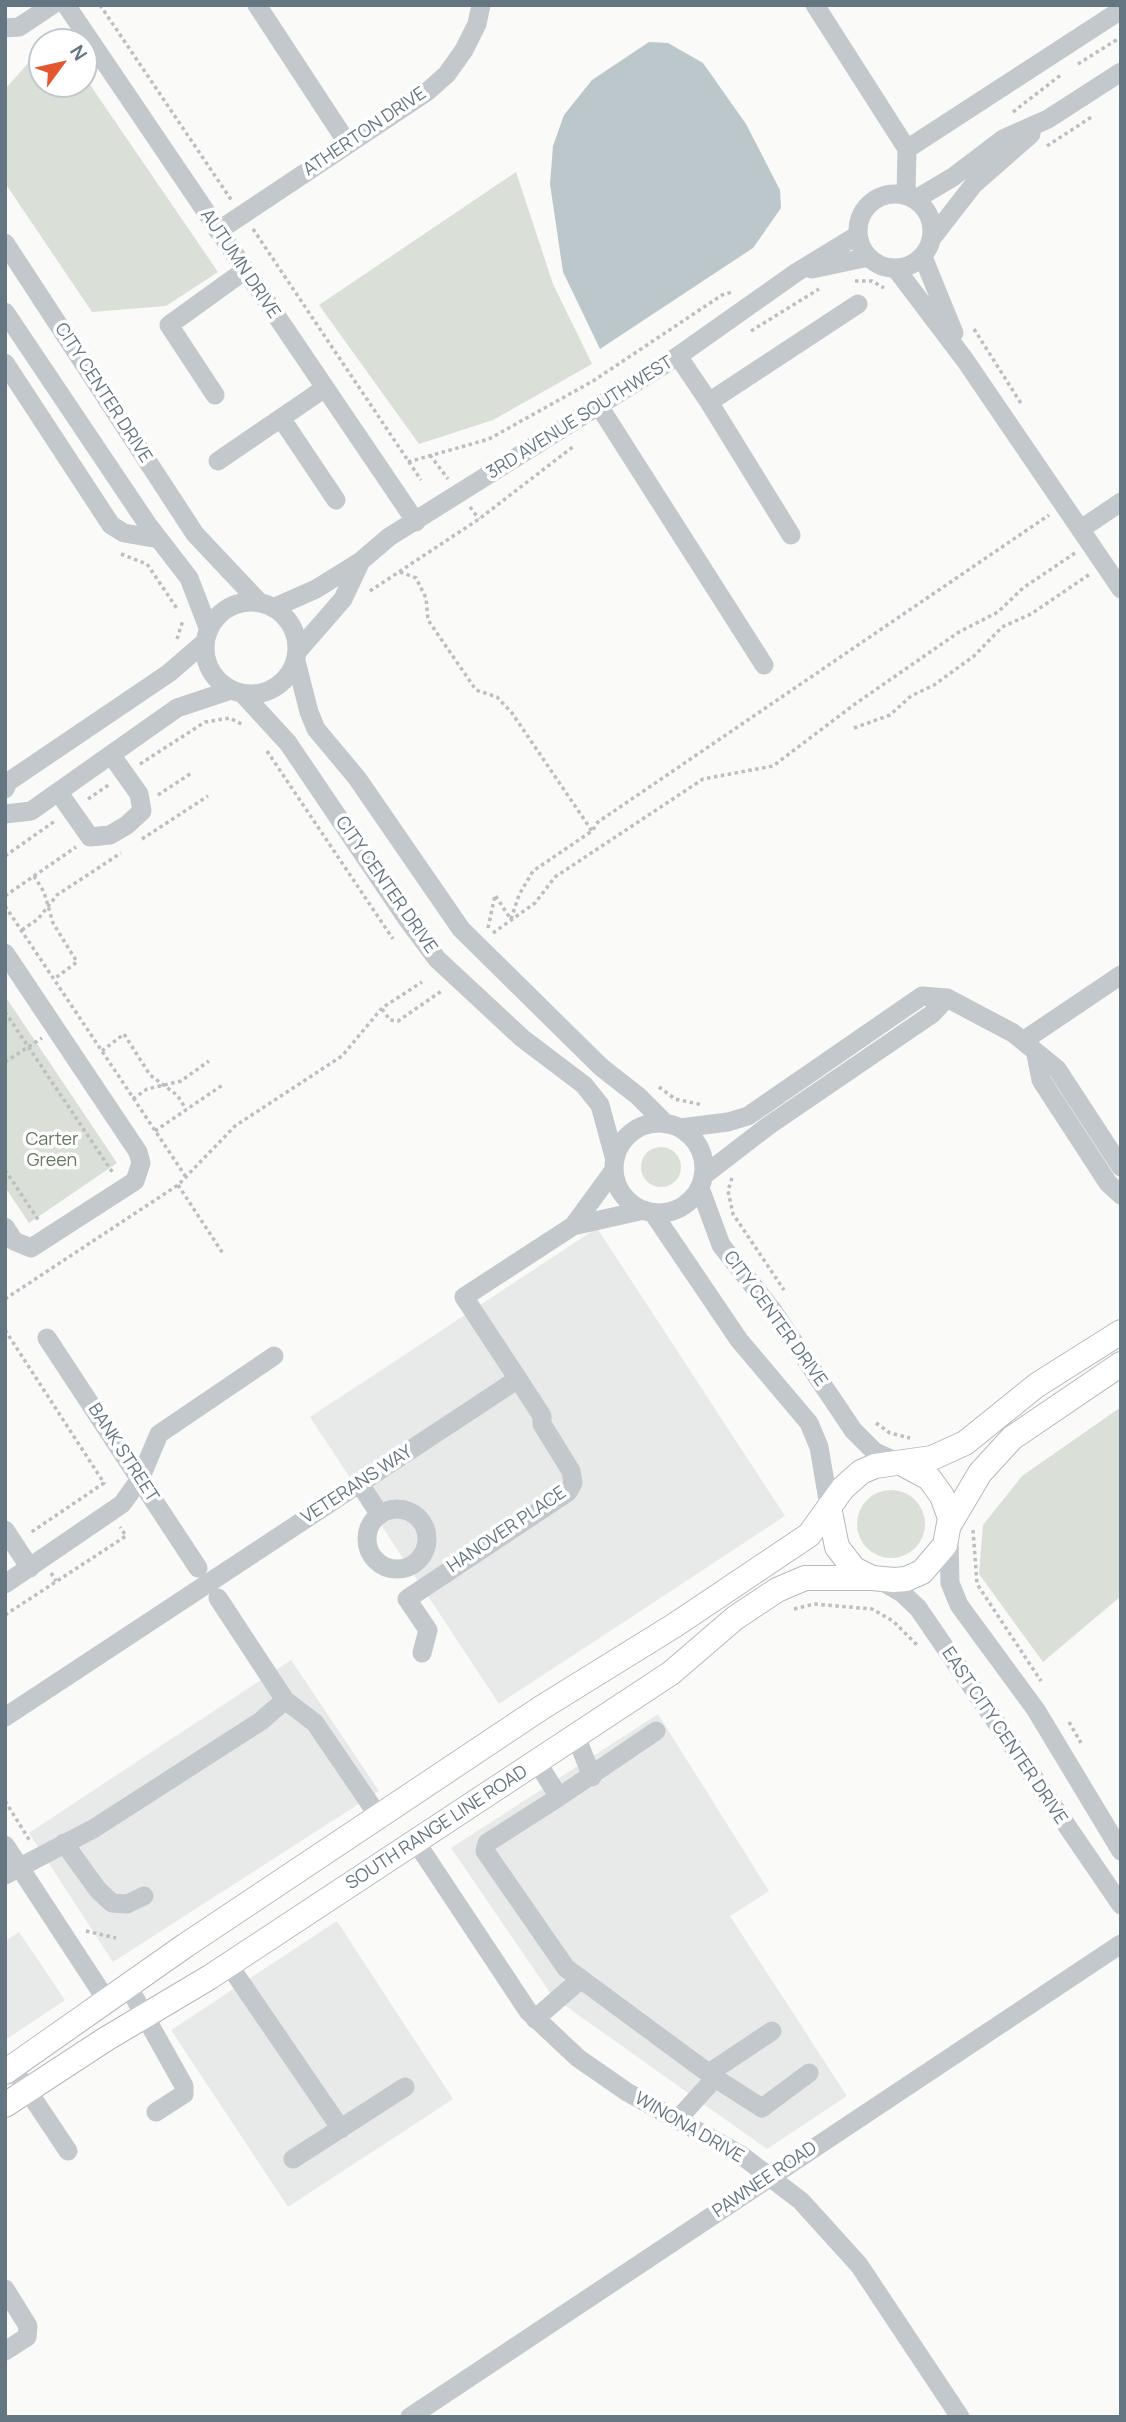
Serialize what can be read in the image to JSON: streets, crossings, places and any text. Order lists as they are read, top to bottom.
{
  "streets": {
    "main road": ["SOUTH RANGE LINE ROAD"],
    "street": [
      "ATHERTON DRIVE",
      "AUTUMN DRIVE",
      "CITY CENTER DRIVE",
      "3RD AVENUE SOUTHWEST",
      "BANK STREET",
      "VETERANS WAY",
      "HANOVER PLACE",
      "EAST CITY CENTER DRIVE",
      "WINONA DRIVE",
      "PAWNEE ROAD"
    ]
  },
  "crossings": [
    ["ATHERTON DRIVE", "AUTUMN DRIVE"],
    ["AUTUMN DRIVE", "3RD AVENUE SOUTHWEST"],
    ["CITY CENTER DRIVE", "3RD AVENUE SOUTHWEST"],
    ["CITY CENTER DRIVE", "EAST CITY CENTER DRIVE"],
    ["CITY CENTER DRIVE", "SOUTH RANGE LINE ROAD"],
    ["VETERANS WAY", "HANOVER PLACE"],
    ["EAST CITY CENTER DRIVE", "SOUTH RANGE LINE ROAD"],
    ["SOUTH RANGE LINE ROAD", "WINONA DRIVE"],
    ["WINONA DRIVE", "PAWNEE ROAD"]
  ],
  "parks": ["Carter Green"],
  "north": "top right"
}
